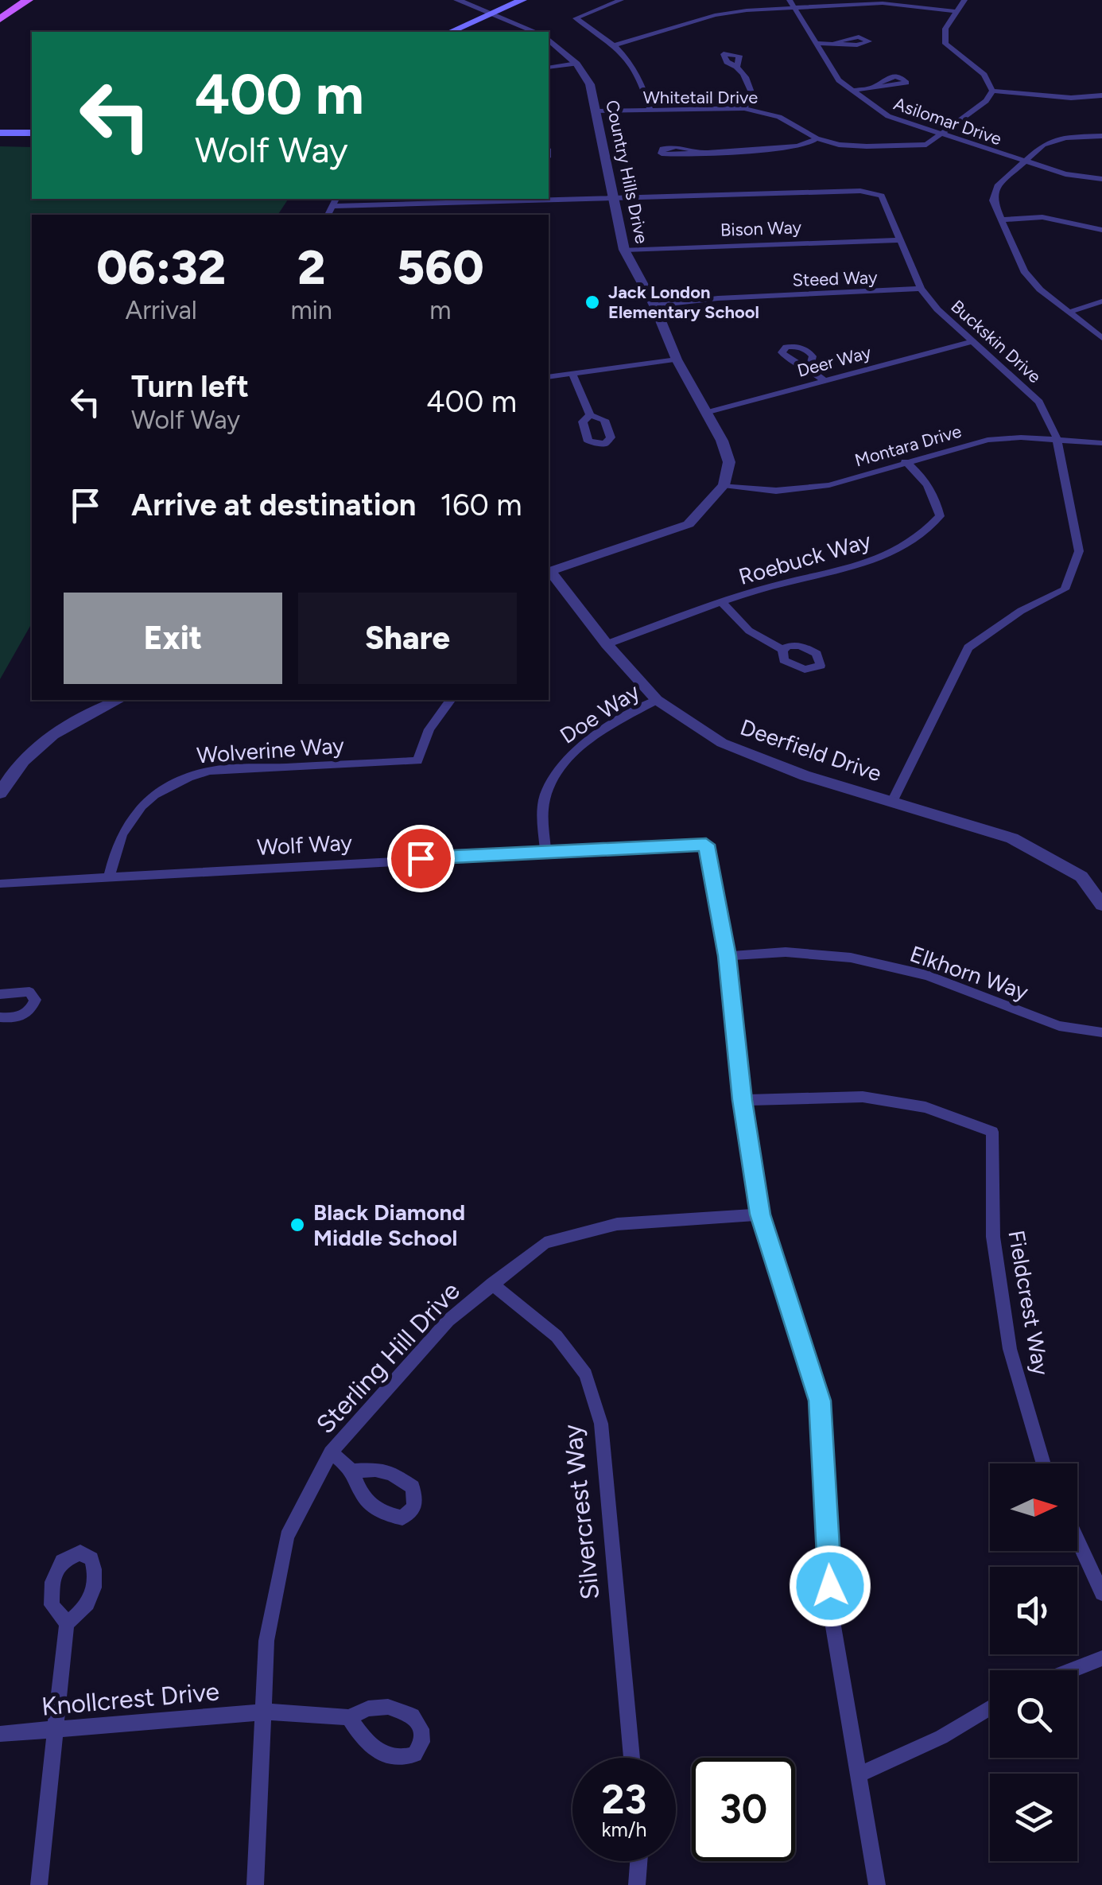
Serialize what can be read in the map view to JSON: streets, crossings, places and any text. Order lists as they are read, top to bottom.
{
  "streets": {
    "street": [
      "Whitetail Drive",
      "Asilomar Drive",
      "Country Hills Drive",
      "Bison Way",
      "Steed Way",
      "Buckskin Drive",
      "Deer Way",
      "Montara Drive",
      "Roebuck Way",
      "Doe Way",
      "Wolverine Way",
      "Deerfield Drive",
      "Wolf Way",
      "Elkhorn Way",
      "Fieldcrest Way",
      "Sterling Hill Drive",
      "Silvercrest Way",
      "Knollcrest Drive"
    ]
  },
  "crossings": [
    ["Whitetail Drive", "Asilomar Drive"],
    ["Whitetail Drive", "Country Hills Drive"],
    ["Country Hills Drive", "Bison Way"],
    ["Country Hills Drive", "Steed Way"],
    ["Country Hills Drive", "Buckskin Drive"],
    ["Country Hills Drive", "Deer Way"],
    ["Country Hills Drive", "Montara Drive"],
    ["Bison Way", "Buckskin Drive"],
    ["Steed Way", "Buckskin Drive"],
    ["Buckskin Drive", "Deer Way"],
    ["Buckskin Drive", "Montara Drive"],
    ["Buckskin Drive", "Deerfield Drive"],
    ["Montara Drive", "Roebuck Way"],
    ["Roebuck Way", "Deerfield Drive"],
    ["Doe Way", "Deerfield Drive"],
    ["Doe Way", "Wolf Way"],
    ["Wolverine Way", "Wolf Way"],
    ["Wolf Way", "Elkhorn Way"],
    ["Sterling Hill Drive", "Silvercrest Way"],
    ["Sterling Hill Drive", "Knollcrest Drive"]
  ],
  "places": ["Jack London Elementary School", "Black Diamond Middle School"],
  "north": "right",
  "page": {
    "turn": ["400 m", "Wolf Way"],
    "eta": [
      "06:32",
      "Arrival",
      "2",
      "min",
      "560",
      "m"
    ],
    "list": [
      {
        "name": "Turn left",
        "note": "Wolf Way",
        "value": "400 m"
      },
      {
        "name": "Arrive at destination",
        "value": "160 m"
      }
    ],
    "buttons": ["Exit", "Share"],
    "speed": "23 km/h",
    "limit": "30"
  }
}
